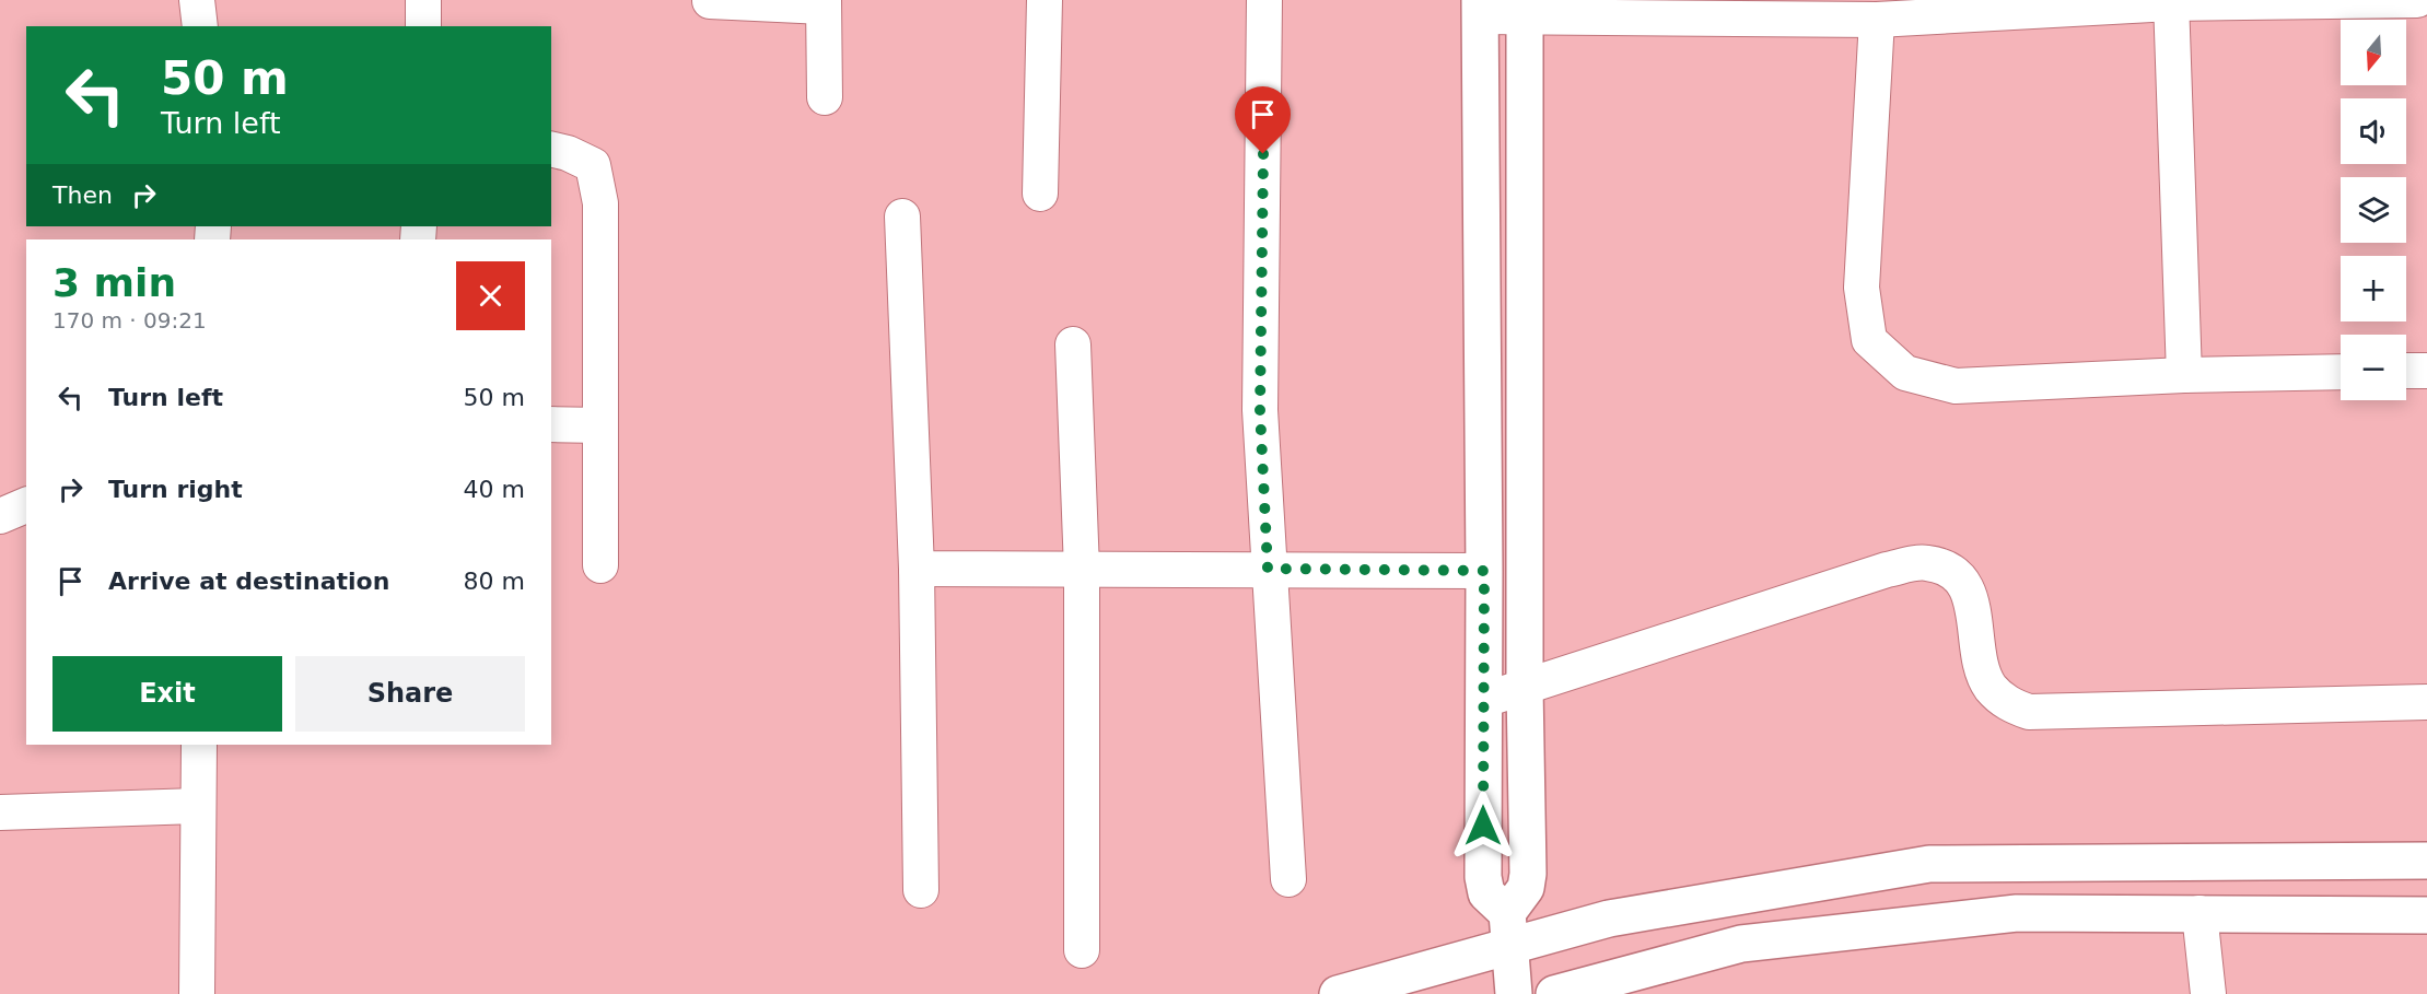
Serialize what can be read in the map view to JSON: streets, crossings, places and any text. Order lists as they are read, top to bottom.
{
  "north": "bottom",
  "page": {
    "map_buttons": ["+", "−"],
    "turn": ["50 m", "Turn left"],
    "then": "Then",
    "heading": ["3 min", "170 m · 09:21"],
    "list": [
      {
        "name": "Turn left",
        "value": "50 m"
      },
      {
        "name": "Turn right",
        "value": "40 m"
      },
      {
        "name": "Arrive at destination",
        "value": "80 m"
      }
    ],
    "buttons": ["Exit", "Share"]
  }
}
